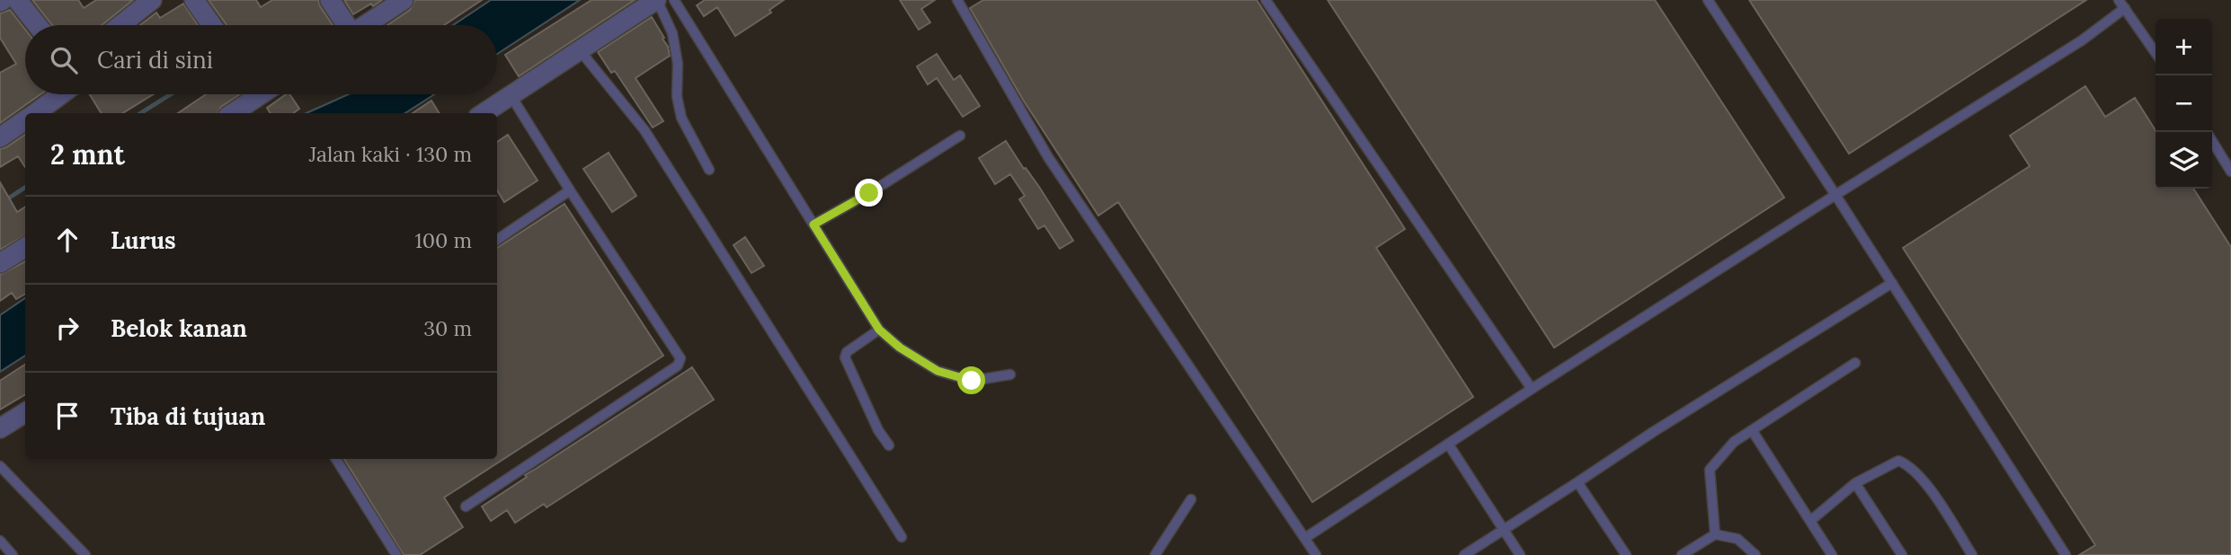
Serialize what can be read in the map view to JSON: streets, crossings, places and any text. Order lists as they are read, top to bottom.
{
  "page": {
    "map_buttons": ["+", "−"],
    "search": "Cari di sini",
    "heading": ["2 mnt", "Jalan kaki · 130 m"],
    "list": [
      ["Lurus", "100 m"],
      ["Belok kanan", "30 m"],
      "Tiba di tujuan"
    ]
  }
}
